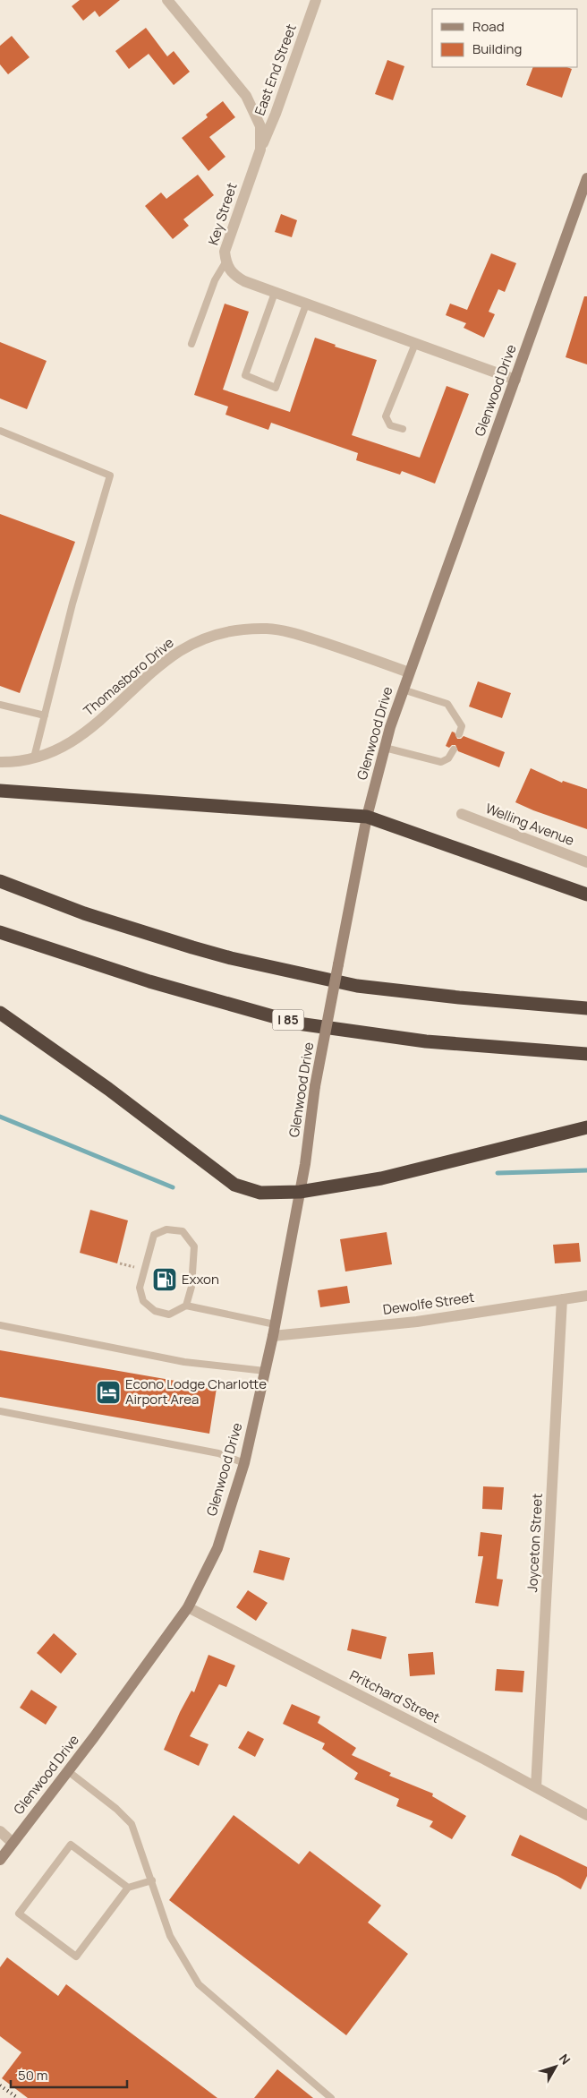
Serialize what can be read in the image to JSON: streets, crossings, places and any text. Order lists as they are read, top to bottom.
{
  "streets": {
    "highway": ["I 85"],
    "street": [
      "East End Street",
      "Key Street",
      "Glenwood Drive",
      "Thomasboro Drive",
      "Welling Avenue",
      "Dewolfe Street",
      "Joyceton Street",
      "Pritchard Street"
    ]
  },
  "crossings": [
    ["East End Street", "Key Street"],
    ["Key Street", "Glenwood Drive"],
    ["Glenwood Drive", "Thomasboro Drive"],
    ["Glenwood Drive", "Dewolfe Street"],
    ["Glenwood Drive", "Pritchard Street"],
    ["Dewolfe Street", "Joyceton Street"],
    ["Joyceton Street", "Pritchard Street"]
  ],
  "places": {
    "fuel station": ["Exxon"],
    "hotel": ["Econo Lodge Charlotte Airport Area"]
  },
  "legend": ["Road", "Building"],
  "scale_bar": "50 m",
  "north": "top right"
}
